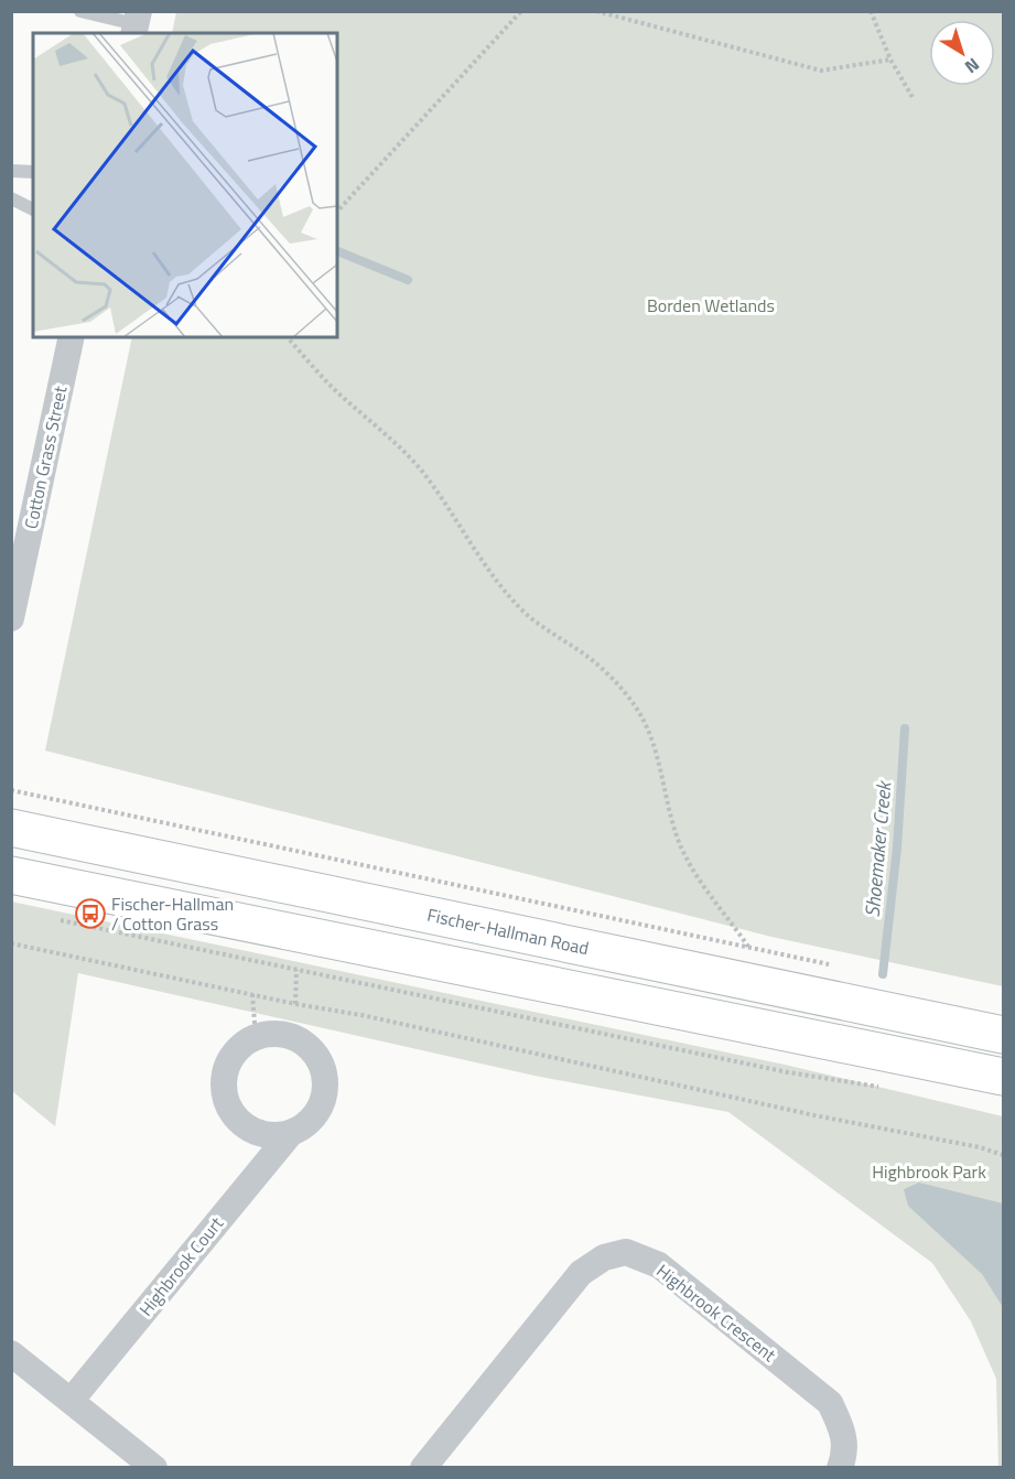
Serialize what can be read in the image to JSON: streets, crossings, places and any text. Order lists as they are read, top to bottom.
{
  "streets": {
    "main road": ["Fischer-Hallman Road"],
    "street": ["Cotton Grass Street", "Highbrook Court", "Highbrook Crescent"]
  },
  "water": ["Shoemaker Creek"],
  "parks": ["Borden Wetlands", "Highbrook Park"],
  "places": {
    "bus stop": ["Fischer-Hallman / Cotton Grass"]
  },
  "north": "bottom right"
}
